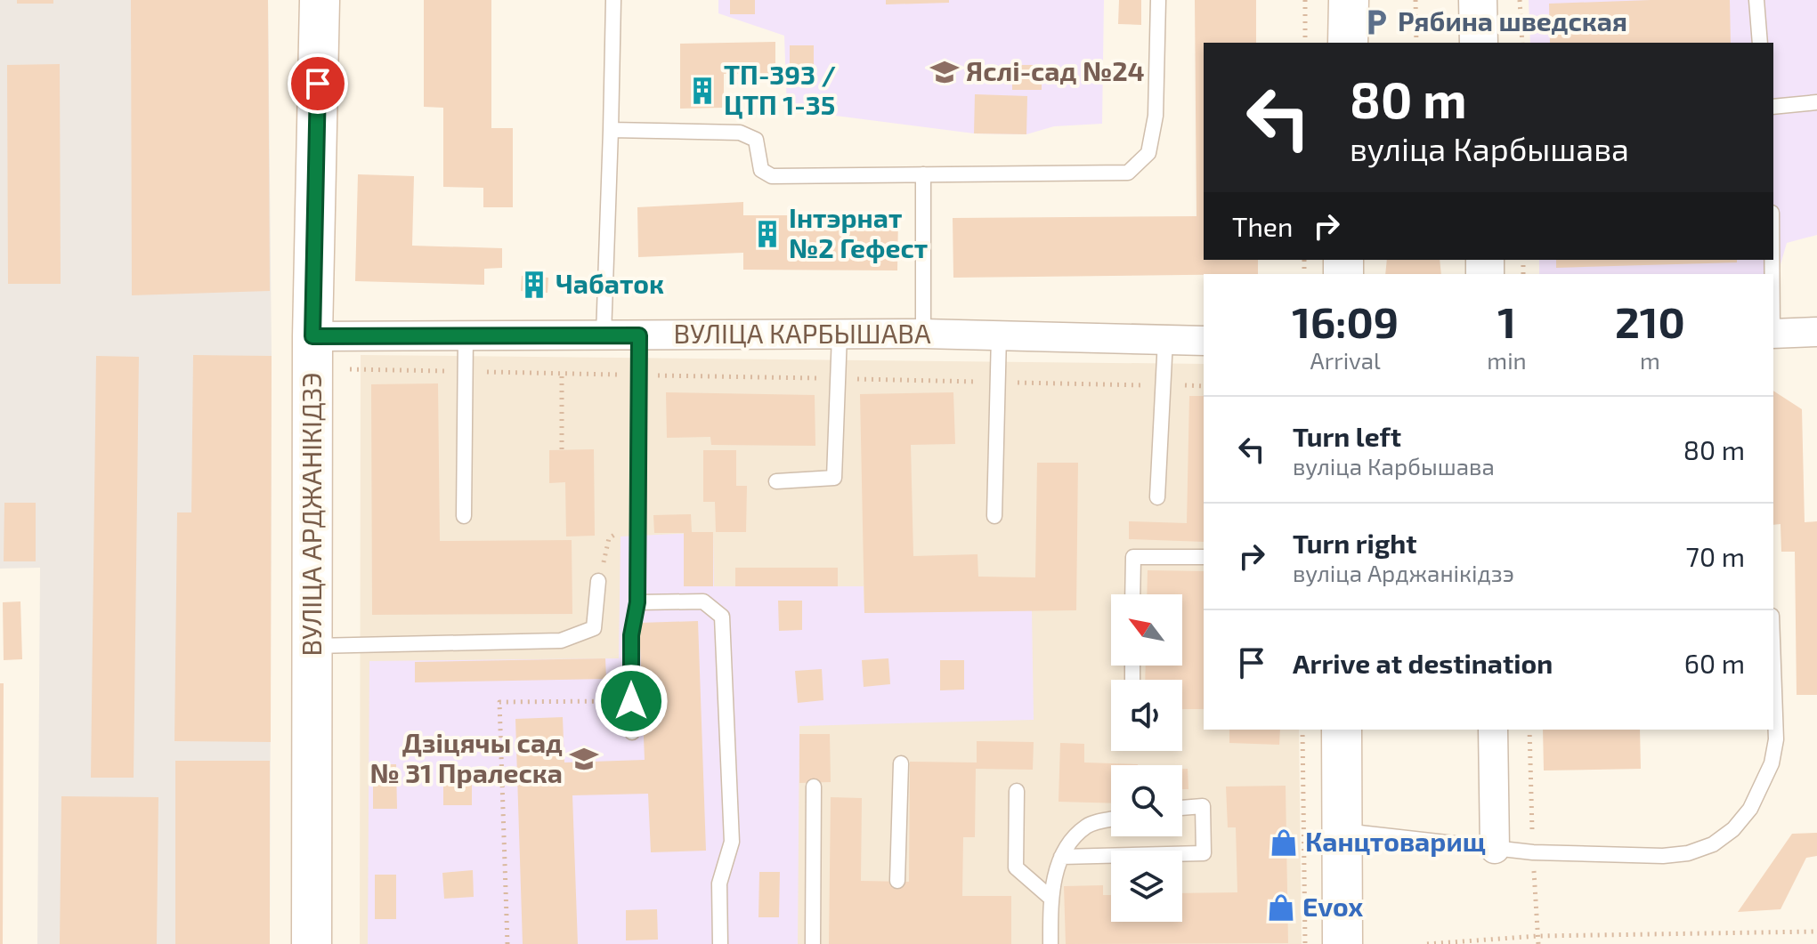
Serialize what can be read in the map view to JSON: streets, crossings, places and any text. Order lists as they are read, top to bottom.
{
  "streets": {
    "main road": ["ВУЛІЦА АРДЖАНІКІДЗЭ"],
    "street": ["ВУЛІЦА КАРБЫШАВА"]
  },
  "crossings": [
    ["ВУЛІЦА КАРБЫШАВА", "ВУЛІЦА АРДЖАНІКІДЗЭ"]
  ],
  "places": {
    "parking": ["Рябина шведская"],
    "school or university": ["Яслі-сад №24", "Дзіцячы сад № 31 Пралеска"],
    "building": ["ТП-393 / ЦТП 1-35", "Інтэрнат №2 Гефест", "Чабаток"],
    "shop": ["Канцтоварищ", "Evox"]
  },
  "north": "top left",
  "page": {
    "turn": ["80 m", "вуліца Карбышава"],
    "then": "Then",
    "eta": [
      "16:09",
      "Arrival",
      "1",
      "min",
      "210",
      "m"
    ],
    "list": [
      {
        "name": "Turn left",
        "note": "вуліца Карбышава",
        "value": "80 m"
      },
      {
        "name": "Turn right",
        "note": "вуліца Арджанікідзэ",
        "value": "70 m"
      },
      {
        "name": "Arrive at destination",
        "value": "60 m"
      }
    ]
  }
}
